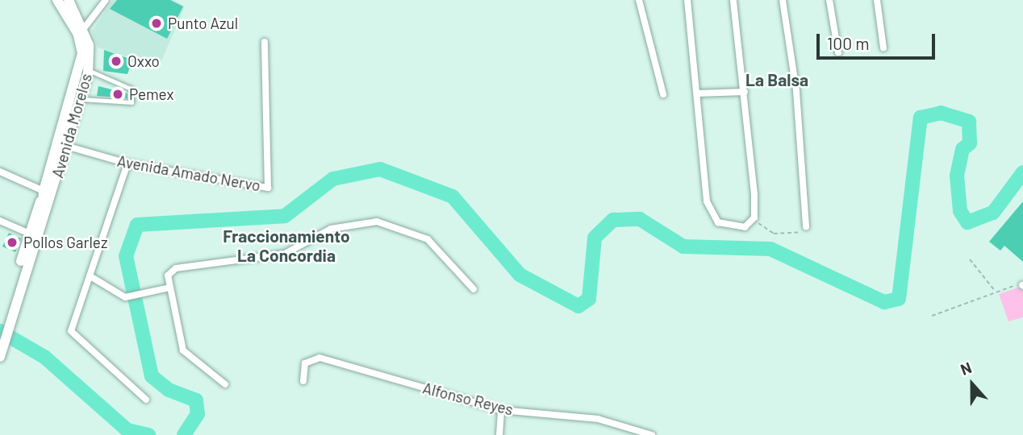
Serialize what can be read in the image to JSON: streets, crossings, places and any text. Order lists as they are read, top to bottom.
{
  "streets": {
    "main road": ["Avenida Morelos"],
    "street": ["Avenida Amado Nervo", "Alfonso Reyes"]
  },
  "crossings": [
    ["Avenida Morelos", "Avenida Amado Nervo"]
  ],
  "districts": ["La Balsa", "Fraccionamiento La Concordia"],
  "places": [
    "Punto Azul",
    "Oxxo",
    "Pemex",
    "Pollos Garlez"
  ],
  "scale_bar": "100 m",
  "north": "top"
}
